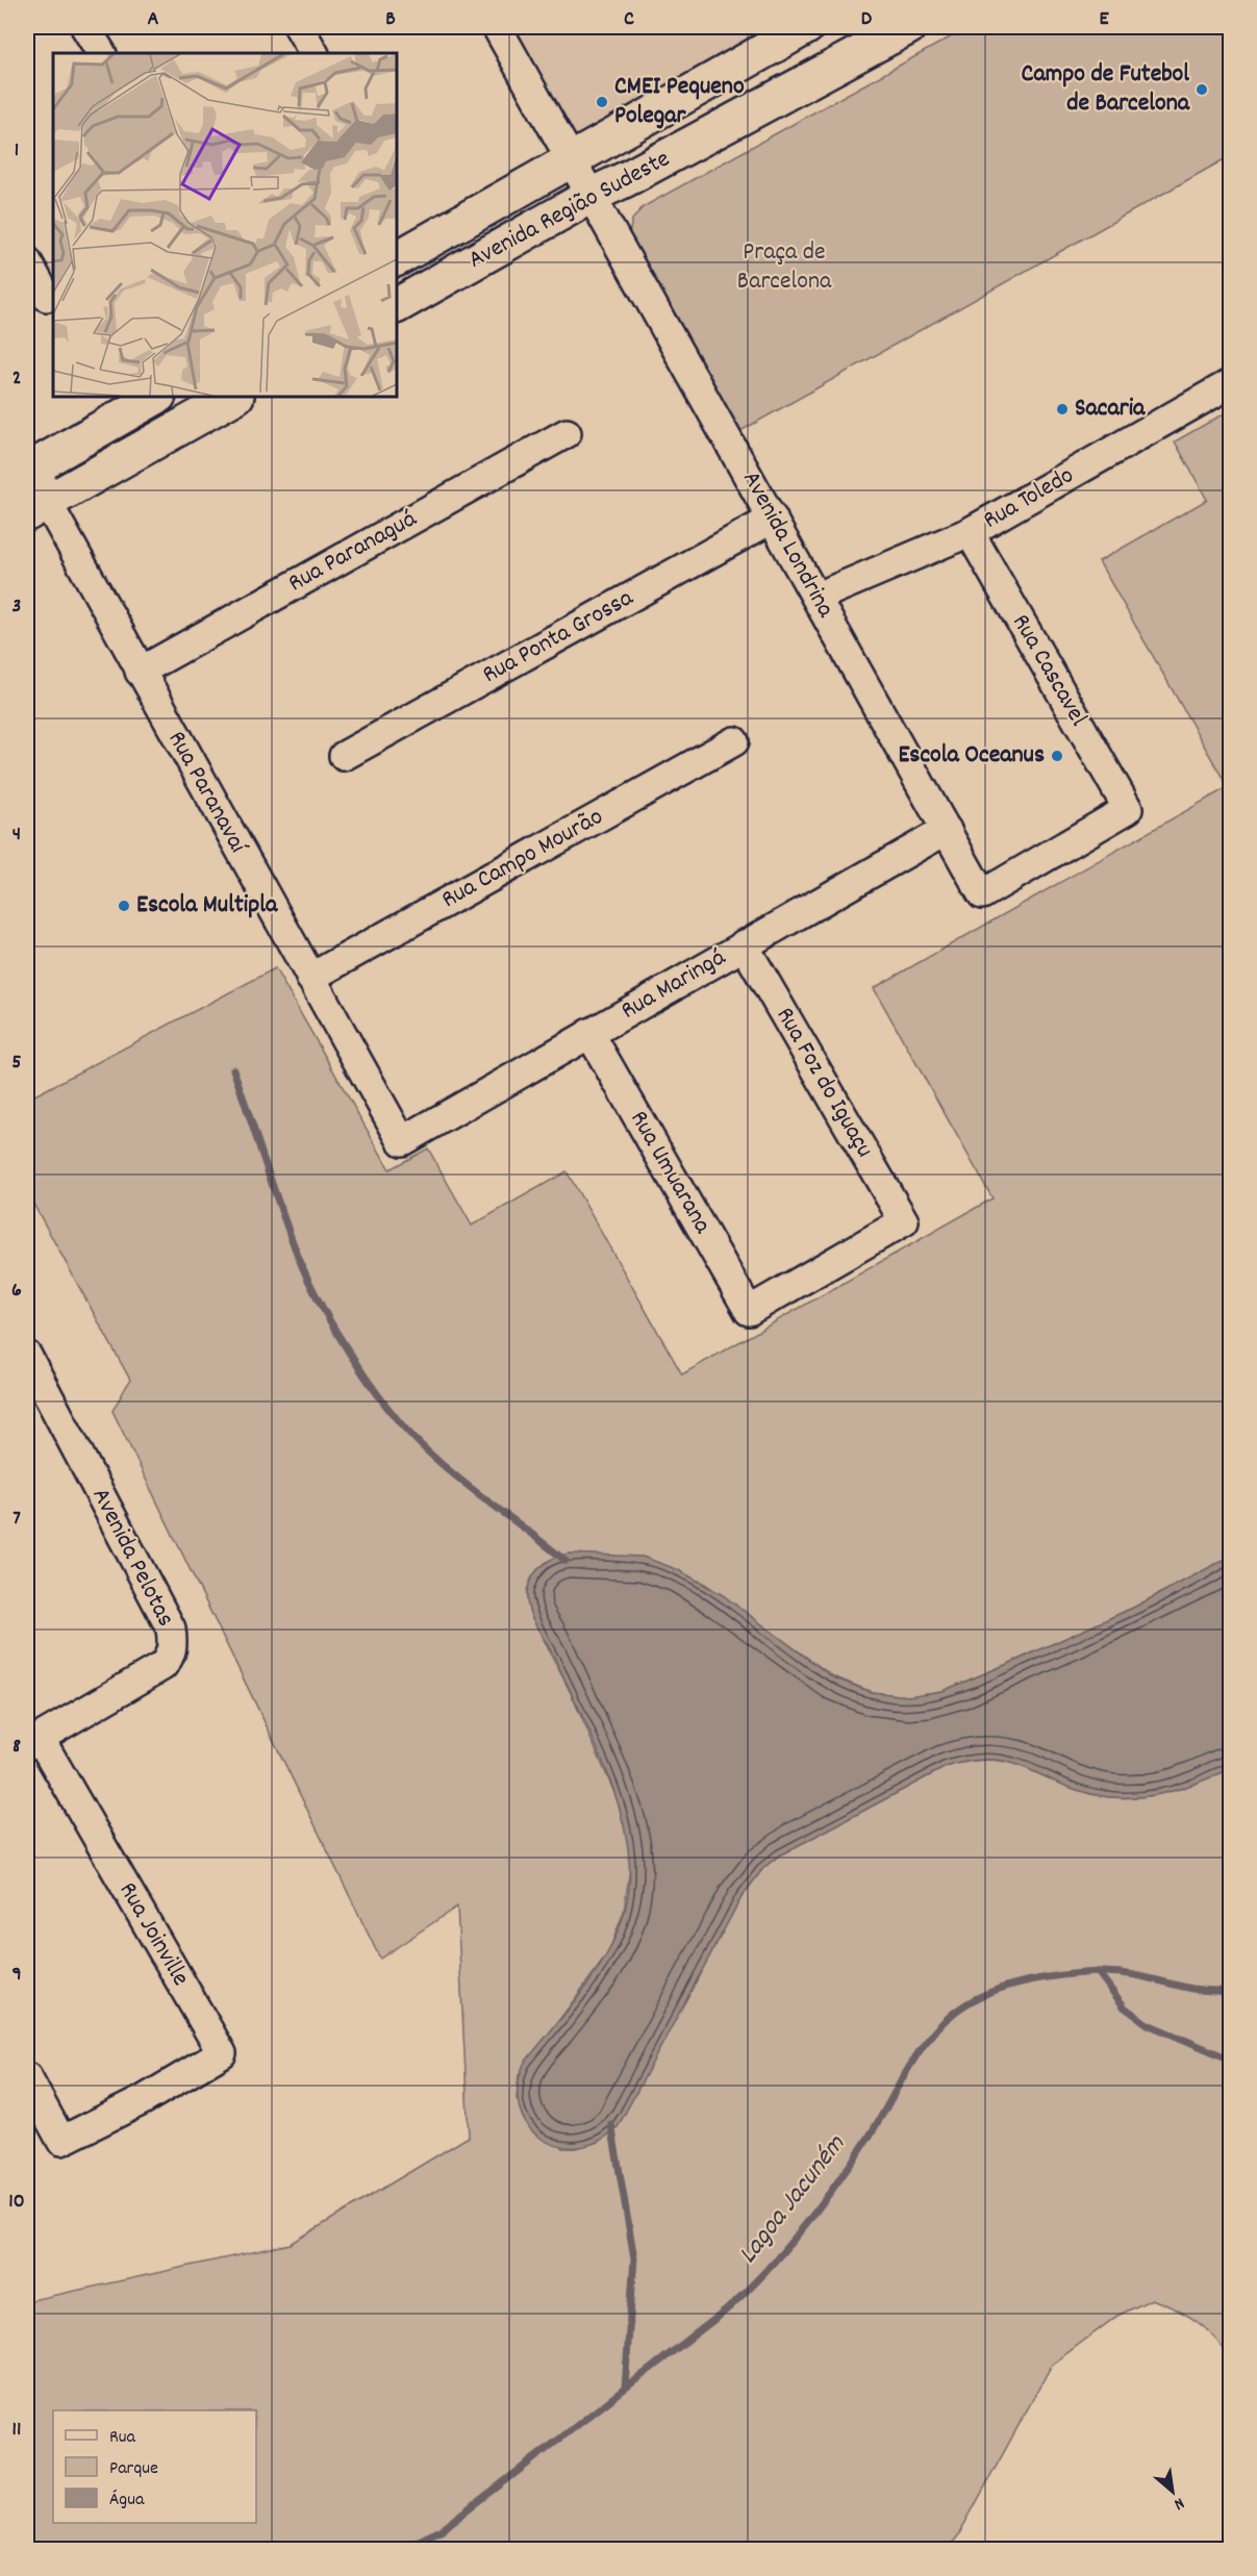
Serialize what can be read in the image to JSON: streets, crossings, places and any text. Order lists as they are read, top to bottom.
{
  "streets": {
    "street": [
      "Avenida Região Sudeste",
      "Rua Toledo",
      "Avenida Londrina",
      "Rua Paranaguá",
      "Rua Ponta Grossa",
      "Rua Cascavel",
      "Rua Paranavaí",
      "Rua Campo Mourão",
      "Rua Maringá",
      "Rua Foz do Iguaçu",
      "Rua Umuarana",
      "Avenida Pelotas",
      "Rua Joinville"
    ]
  },
  "crossings": [
    ["Avenida Região Sudeste", "Avenida Londrina"],
    ["Rua Toledo", "Avenida Londrina"],
    ["Rua Toledo", "Rua Cascavel"],
    ["Avenida Londrina", "Rua Ponta Grossa"],
    ["Avenida Londrina", "Rua Cascavel"],
    ["Avenida Londrina", "Rua Maringá"],
    ["Rua Paranaguá", "Rua Paranavaí"],
    ["Rua Paranavaí", "Rua Campo Mourão"],
    ["Rua Paranavaí", "Rua Maringá"],
    ["Rua Maringá", "Rua Foz do Iguaçu"],
    ["Rua Maringá", "Rua Umuarana"],
    ["Rua Foz do Iguaçu", "Rua Umuarana"],
    ["Avenida Pelotas", "Rua Joinville"]
  ],
  "water": ["Lagoa Jacuném"],
  "parks": ["Praça de Barcelona"],
  "places": [
    "Campo de Futebol de Barcelona",
    "CMEI Pequeno Polegar",
    "Sacaria",
    "Escola Oceanus",
    "Escola Multipla"
  ],
  "legend": ["Rua", "Parque", "Água"],
  "north": "bottom right",
  "grid": {
    "columns": [
      "A",
      "B",
      "C",
      "D",
      "E"
    ],
    "rows": [
      "1",
      "2",
      "3",
      "4",
      "5",
      "6",
      "7",
      "8",
      "9",
      "10",
      "11"
    ]
  }
}
